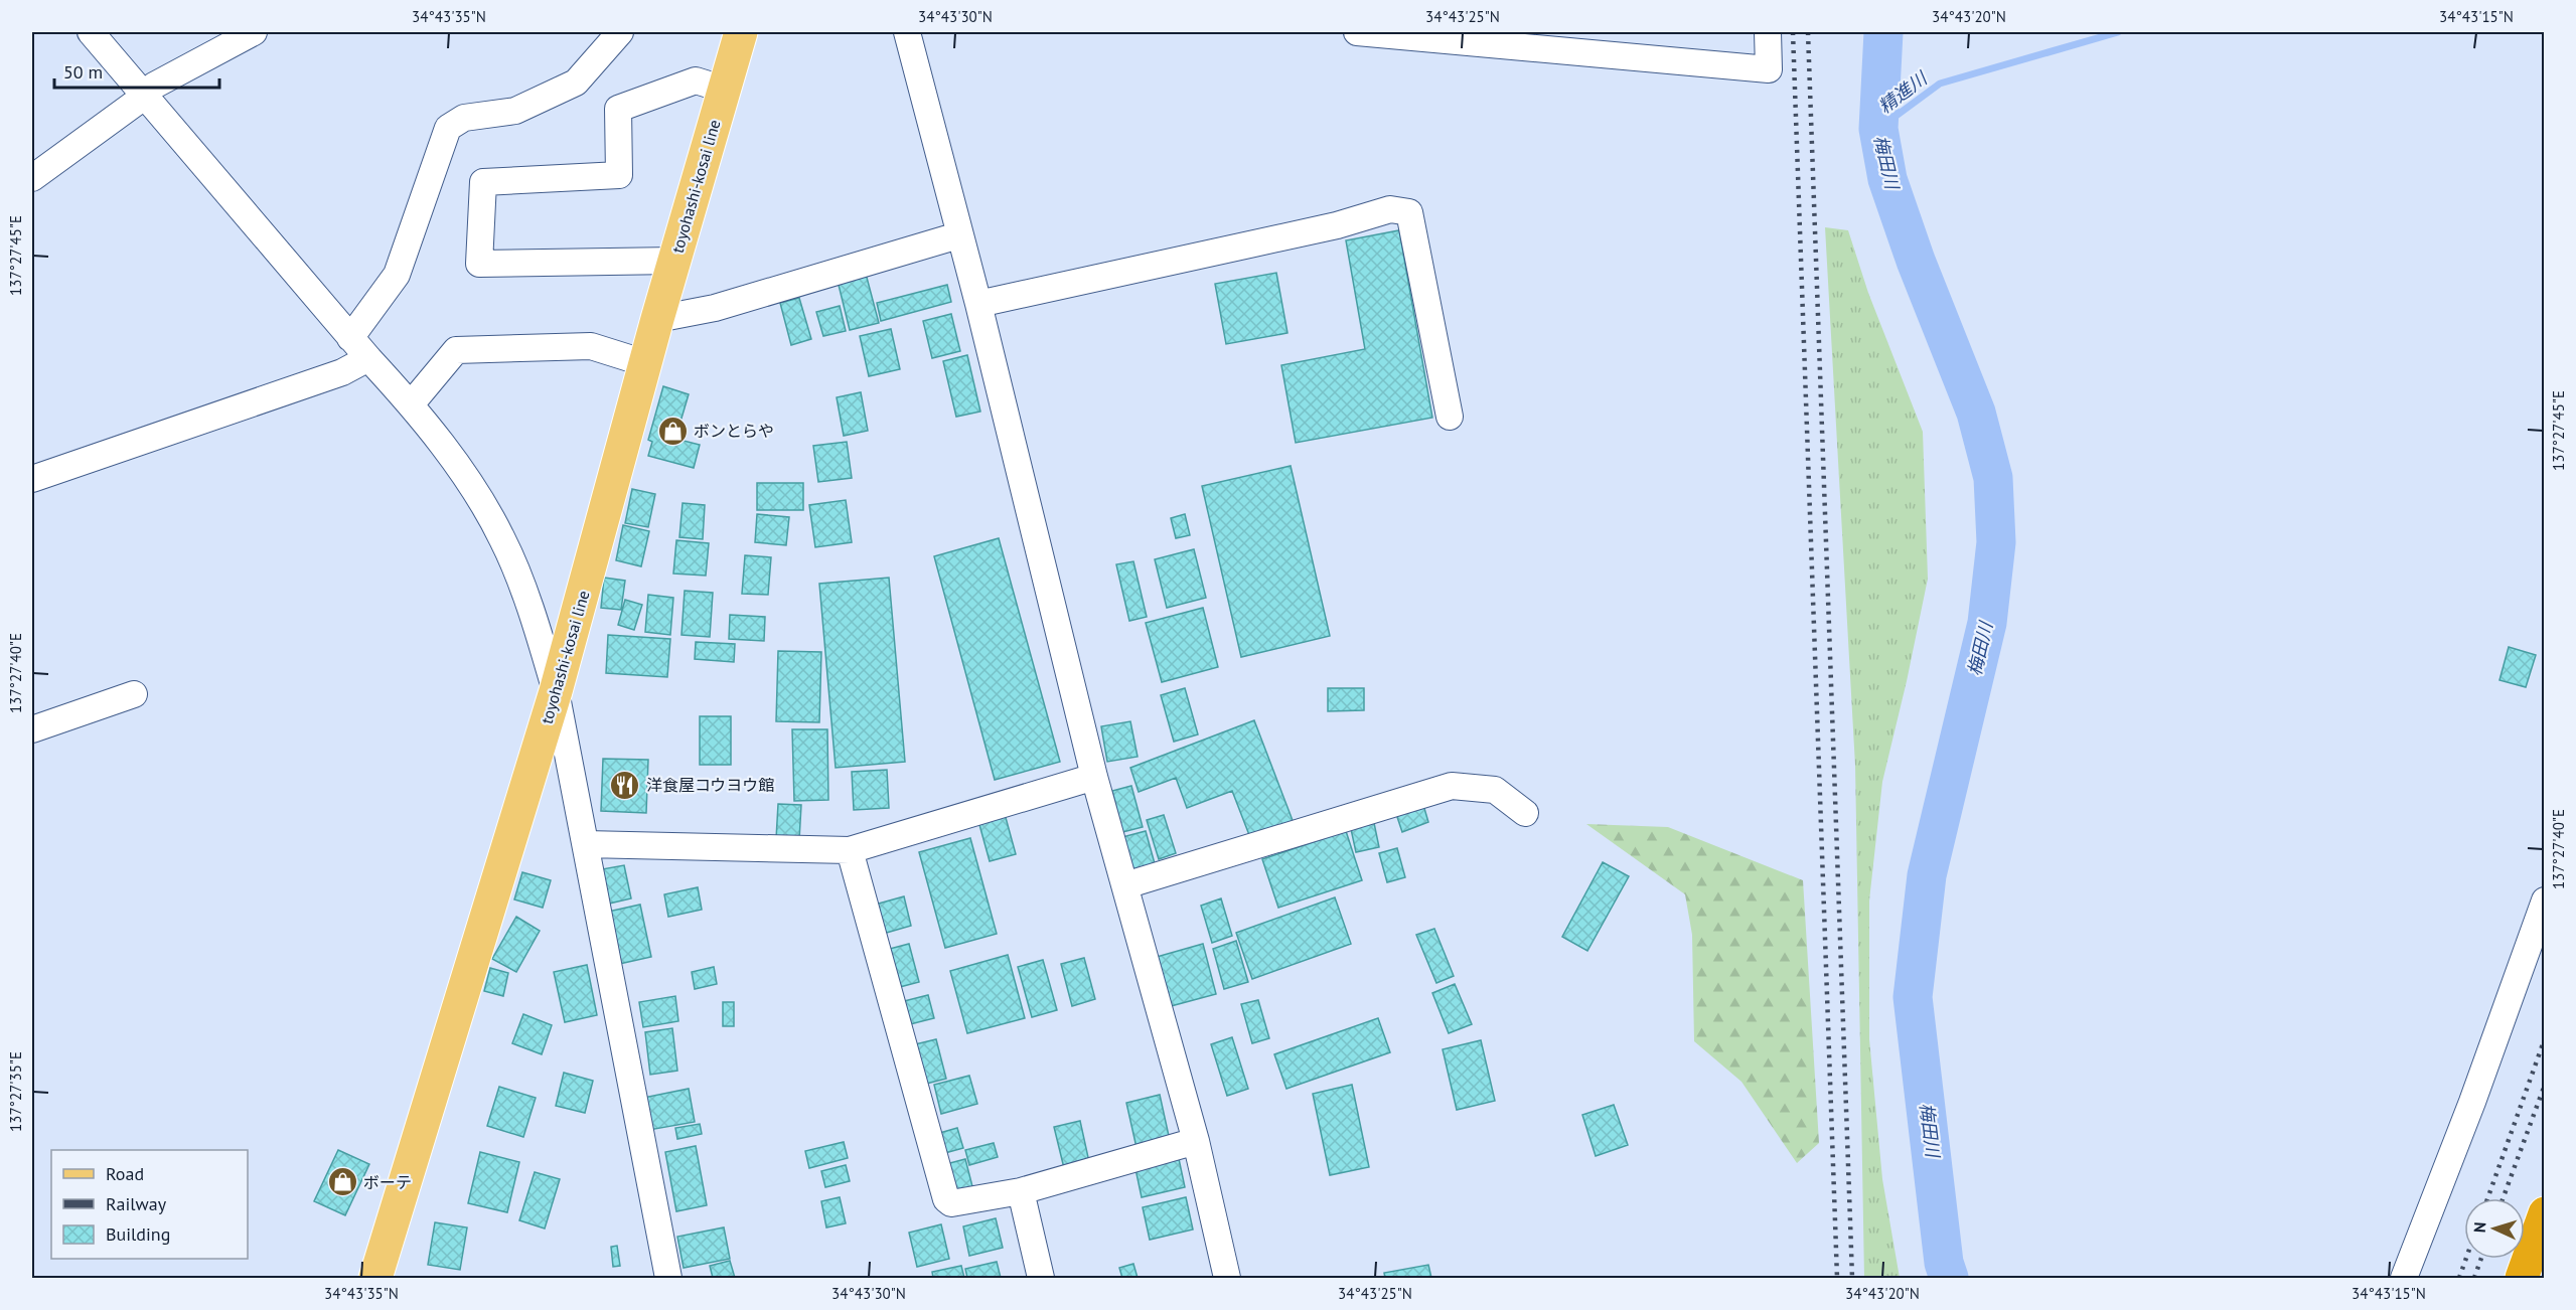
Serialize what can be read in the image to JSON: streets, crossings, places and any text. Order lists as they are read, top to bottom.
{
  "streets": {
    "main road": ["toyohashi-kosai line"]
  },
  "water": ["精進川", "梅田川"],
  "places": {
    "shop": ["ボンとらや", "ボーテ"],
    "restaurant": ["洋食屋コウヨウ館"]
  },
  "legend": ["Road", "Railway", "Building"],
  "scale_bar": "50 m",
  "north": "left",
  "coordinates": [
    "34°43'35\"N",
    "34°43'30\"N",
    "34°43'25\"N",
    "34°43'20\"N",
    "34°43'15\"N",
    "137°27'45\"E",
    "137°27'40\"E",
    "137°27'35\"E"
  ]
}
